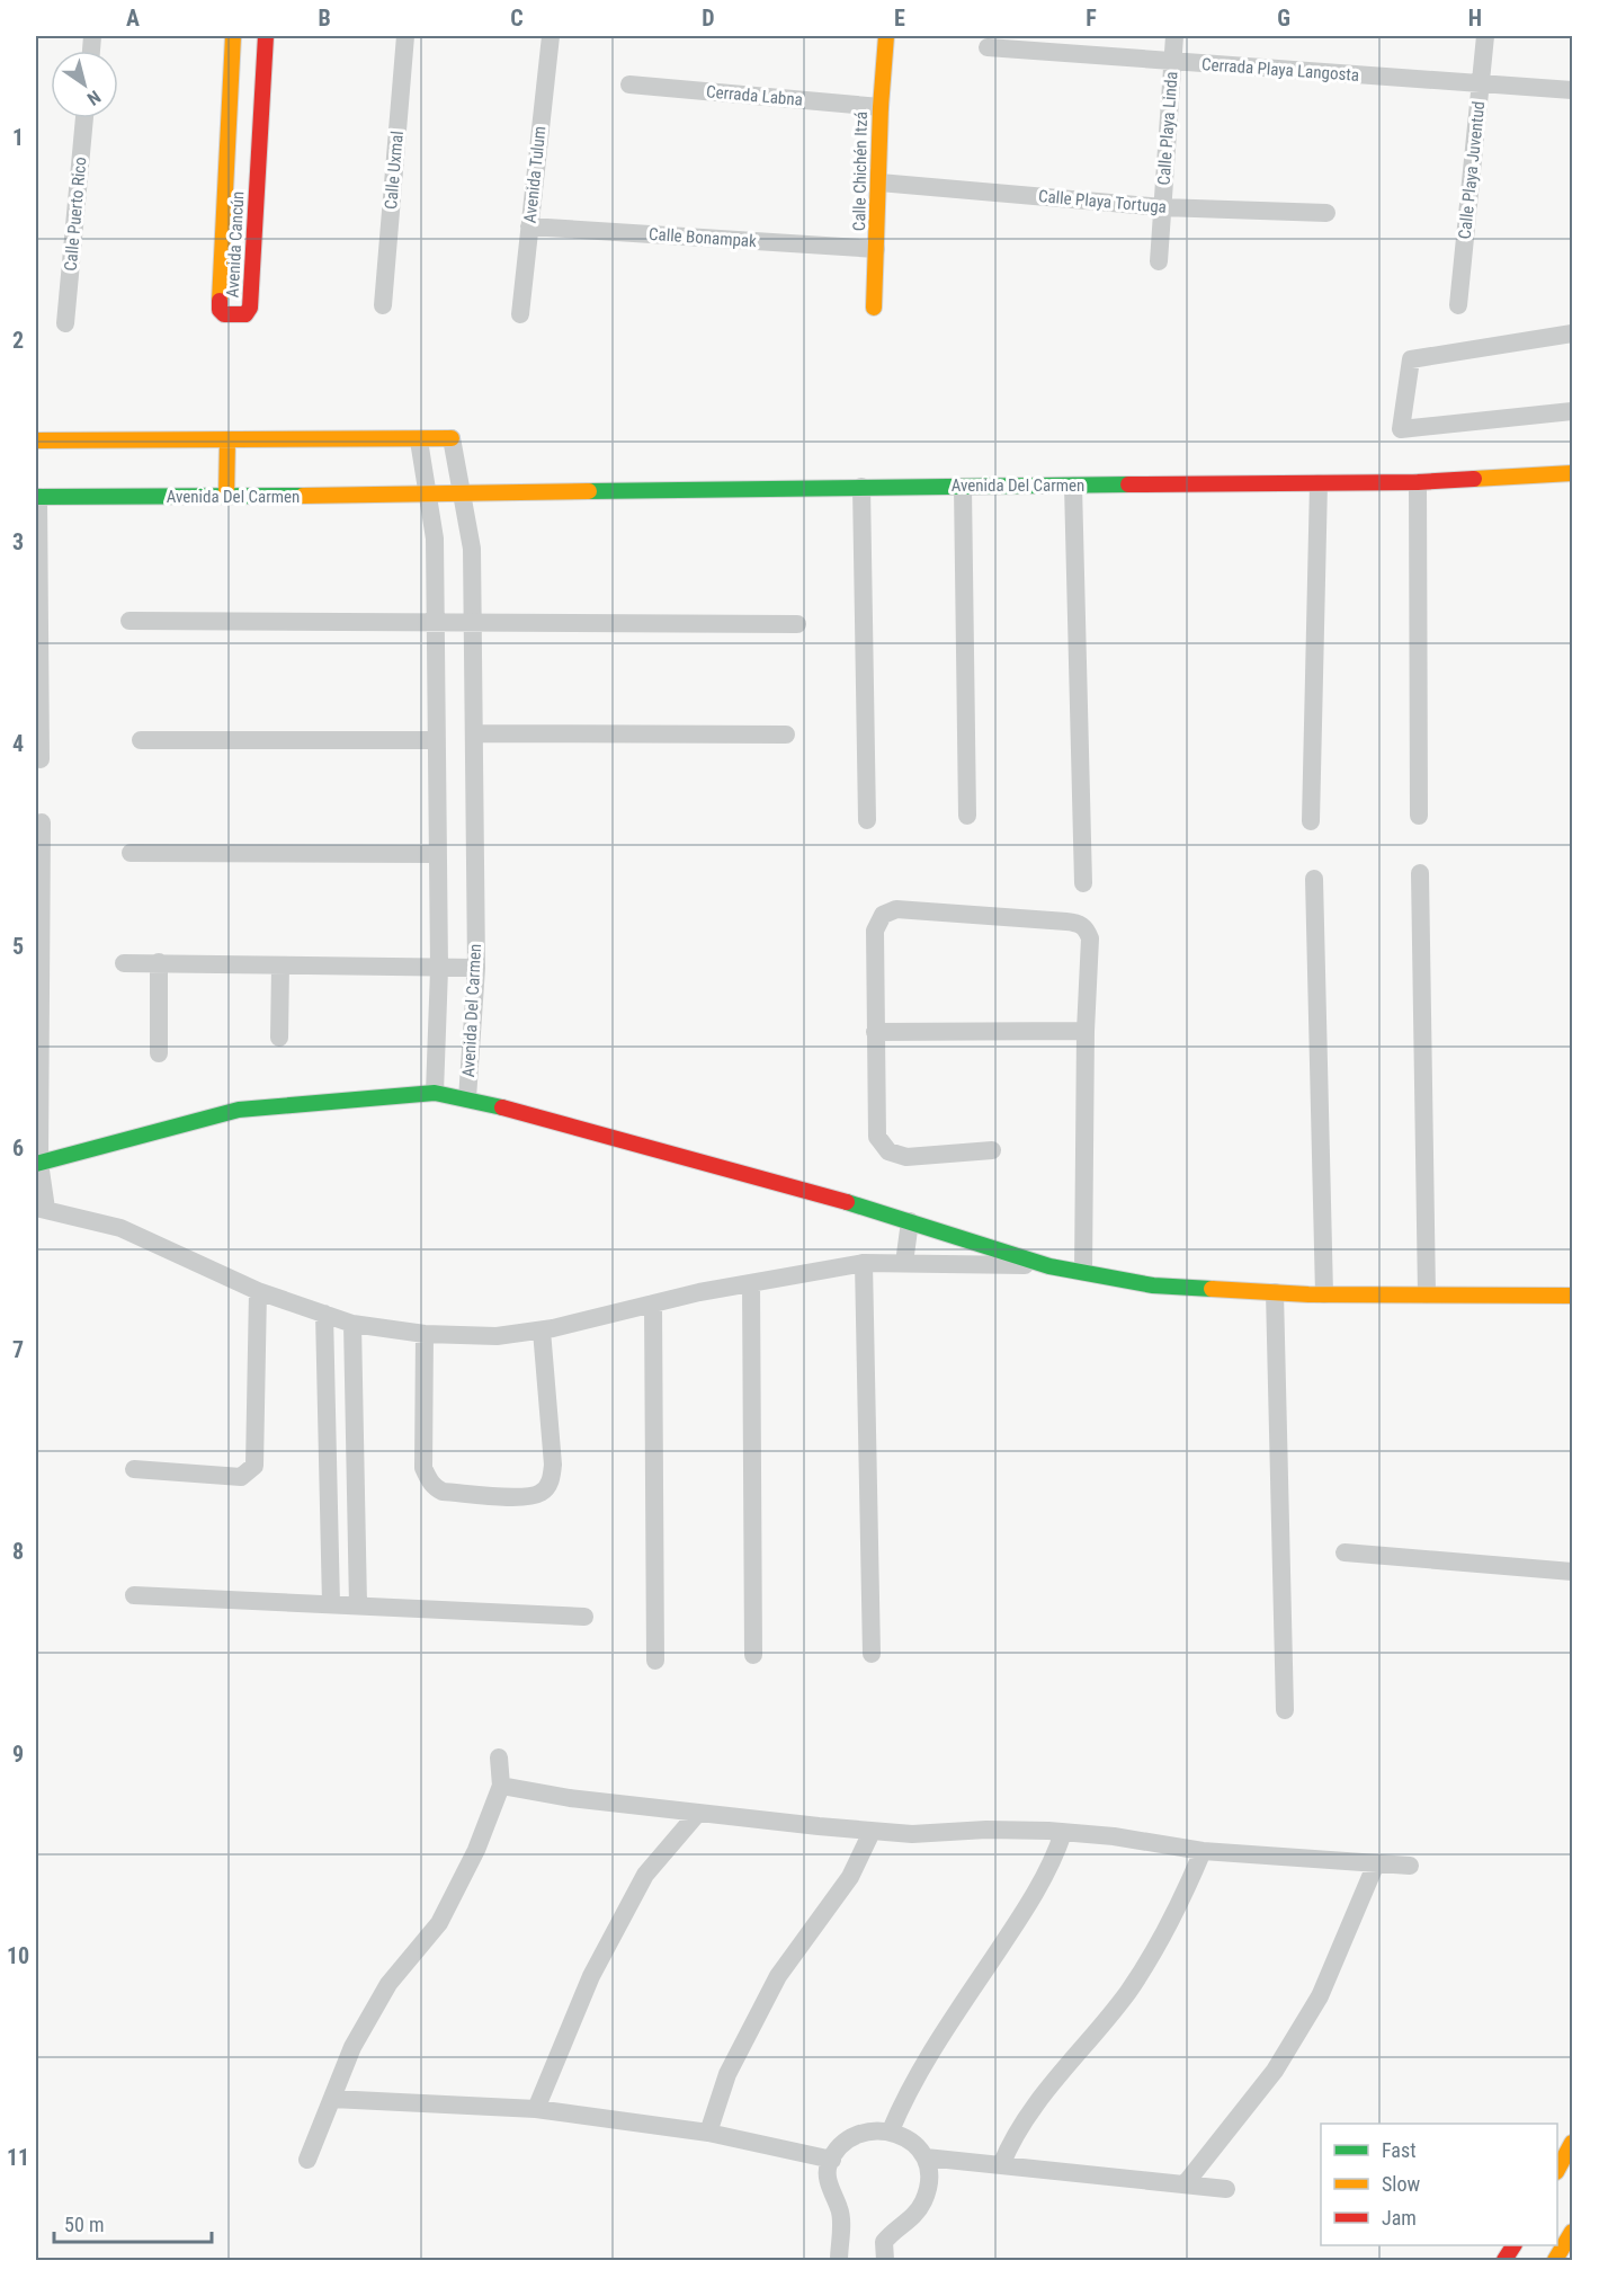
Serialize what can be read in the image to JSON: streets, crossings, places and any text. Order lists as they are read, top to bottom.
{
  "streets": {
    "street": [
      "Cerrada Playa Langosta",
      "Cerrada Labna",
      "Calle Playa Linda",
      "Calle Uxmal",
      "Calle Playa Juventud",
      "Calle Chichén Itzá",
      "Avenida Tulum",
      "Calle Playa Tortuga",
      "Calle Puerto Rico",
      "Calle Bonampak",
      "Avenida Cancún",
      "Avenida Del Carmen"
    ]
  },
  "crossings": [
    ["Cerrada Playa Langosta", "Calle Playa Linda"],
    ["Cerrada Playa Langosta", "Calle Playa Juventud"],
    ["Cerrada Labna", "Calle Chichén Itzá"],
    ["Calle Playa Linda", "Calle Playa Tortuga"],
    ["Calle Chichén Itzá", "Calle Playa Tortuga"],
    ["Calle Chichén Itzá", "Calle Bonampak"],
    ["Avenida Tulum", "Calle Bonampak"]
  ],
  "legend": ["Fast", "Slow", "Jam"],
  "scale_bar": "50 m",
  "north": "bottom right",
  "grid": {
    "columns": [
      "A",
      "B",
      "C",
      "D",
      "E",
      "F",
      "G",
      "H"
    ],
    "rows": [
      "1",
      "2",
      "3",
      "4",
      "5",
      "6",
      "7",
      "8",
      "9",
      "10",
      "11"
    ]
  }
}
